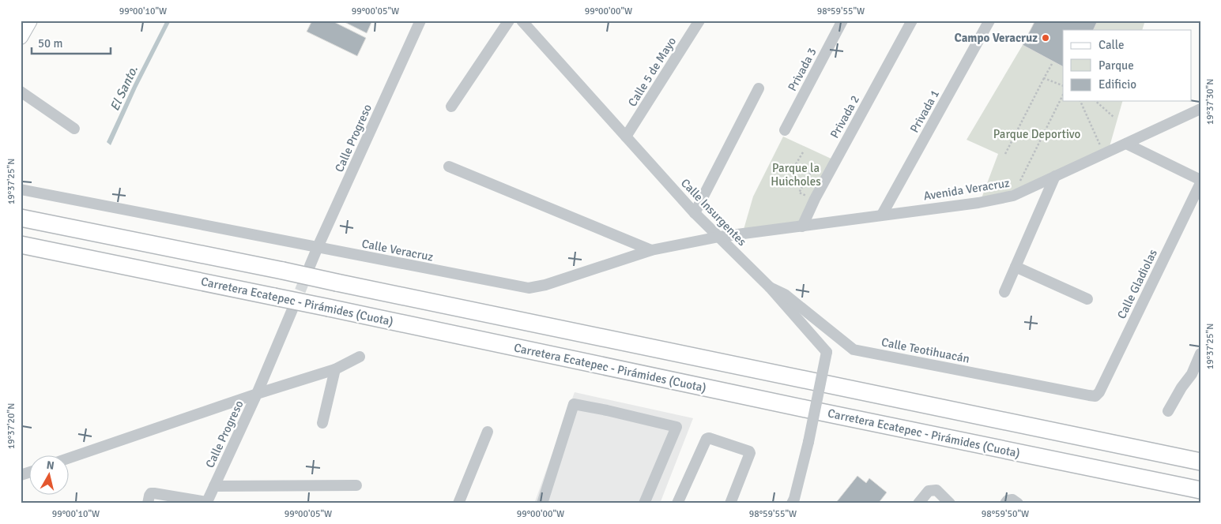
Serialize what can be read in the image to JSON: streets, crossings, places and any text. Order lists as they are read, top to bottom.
{
  "streets": {
    "highway": ["Carretera Ecatepec - Pirámides (Cuota)"],
    "street": [
      "Privada 3",
      "Calle 5 de Mayo",
      "Privada 1",
      "Privada 2",
      "Calle Progreso",
      "Avenida Veracruz",
      "Calle Insurgentes",
      "Calle Veracruz",
      "Calle Gladiolas",
      "Calle Teotihuacán"
    ]
  },
  "crossings": [
    ["Calle 5 de Mayo", "Calle Insurgentes"],
    ["Privada 1", "Avenida Veracruz"],
    ["Privada 2", "Avenida Veracruz"],
    ["Calle Progreso", "Calle Veracruz"],
    ["Avenida Veracruz", "Calle Insurgentes"],
    ["Avenida Veracruz", "Calle Veracruz"],
    ["Calle Insurgentes", "Calle Veracruz"],
    ["Calle Insurgentes", "Calle Teotihuacán"],
    ["Calle Gladiolas", "Calle Teotihuacán"]
  ],
  "water": ["El Santo."],
  "parks": ["Parque Deportivo", "Parque la Huicholes"],
  "places": ["Campo Veracruz"],
  "legend": ["Calle", "Parque", "Edificio"],
  "scale_bar": "50 m",
  "north": "top",
  "coordinates": [
    "99°00'10\"W",
    "99°00'05\"W",
    "99°00'00\"W",
    "98°59'55\"W",
    "19°37'30\"N",
    "19°37'25\"N",
    "19°37'20\"N",
    "98°59'50\"W"
  ]
}
